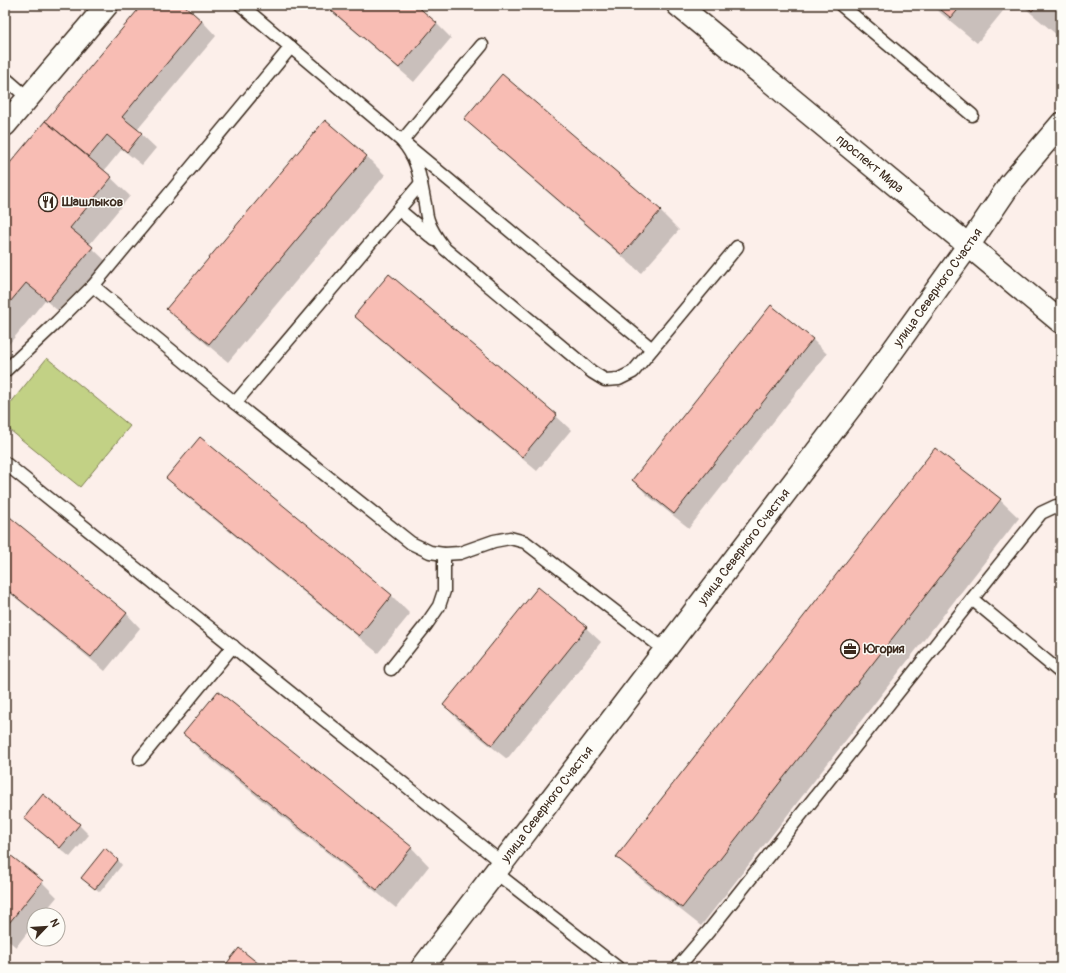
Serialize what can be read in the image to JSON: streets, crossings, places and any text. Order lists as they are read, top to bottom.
{
  "streets": {
    "street": ["проспект Мира", "улица Северного Счастья"]
  },
  "crossings": [
    ["проспект Мира", "улица Северного Счастья"]
  ],
  "places": {
    "restaurant": ["Шашлыков"],
    "office": ["Югория"]
  },
  "north": "top right"
}
